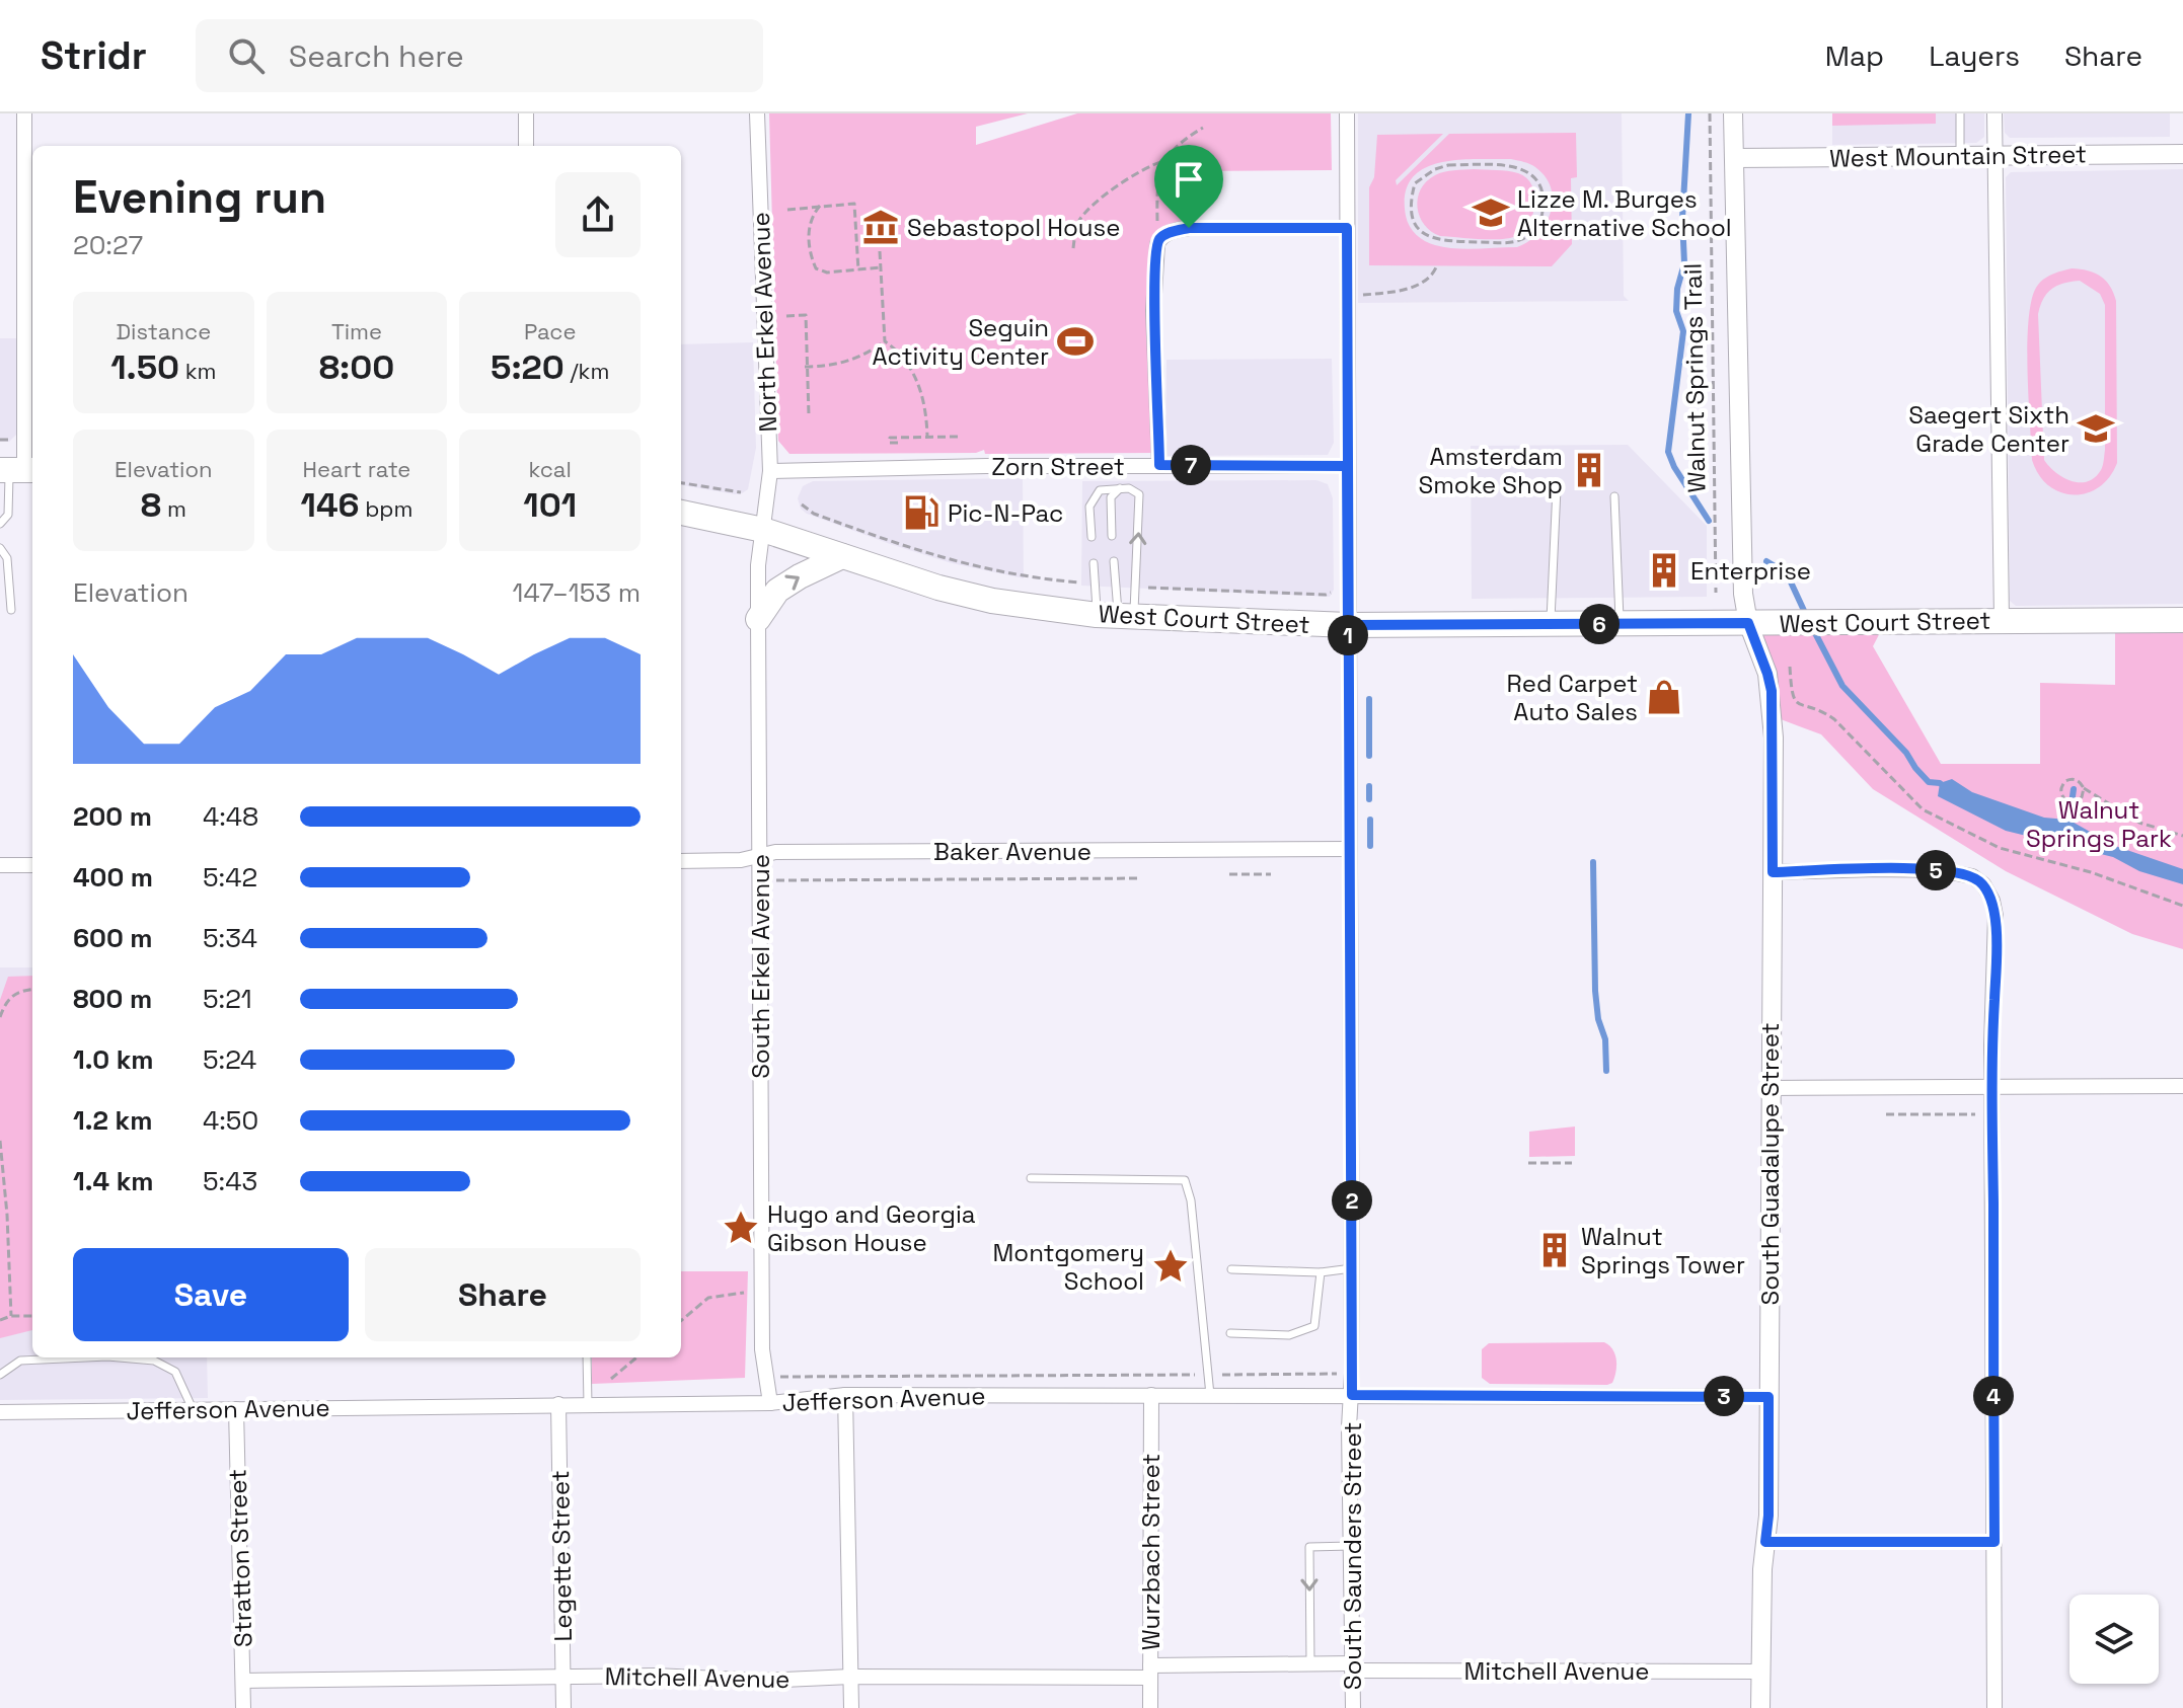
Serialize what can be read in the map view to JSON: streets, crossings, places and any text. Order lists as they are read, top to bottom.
{
  "streets": {
    "main road": ["West Court Street"],
    "street": [
      "West Mountain Street",
      "North Erkel Avenue",
      "Zorn Street",
      "Baker Avenue",
      "South Erkel Avenue",
      "South Guadalupe Street",
      "Jefferson Avenue",
      "Wurzbach Street",
      "Legette Street",
      "South Saunders Street",
      "Stratton Street",
      "Mitchell Avenue"
    ],
    "path": ["Walnut Springs Trail"]
  },
  "crossings": [
    ["West Mountain Street", "South Guadalupe Street"],
    ["North Erkel Avenue", "Zorn Street"],
    ["North Erkel Avenue", "West Court Street"],
    ["North Erkel Avenue", "South Erkel Avenue"],
    ["Zorn Street", "South Saunders Street"],
    ["West Court Street", "South Erkel Avenue"],
    ["West Court Street", "South Guadalupe Street"],
    ["West Court Street", "South Saunders Street"],
    ["Baker Avenue", "South Erkel Avenue"],
    ["Baker Avenue", "South Saunders Street"],
    ["South Erkel Avenue", "Jefferson Avenue"],
    ["South Guadalupe Street", "Jefferson Avenue"],
    ["South Guadalupe Street", "Mitchell Avenue"],
    ["Jefferson Avenue", "Wurzbach Street"],
    ["Jefferson Avenue", "Legette Street"],
    ["Jefferson Avenue", "South Saunders Street"],
    ["Jefferson Avenue", "Stratton Street"],
    ["Wurzbach Street", "Mitchell Avenue"],
    ["Legette Street", "Mitchell Avenue"],
    ["South Saunders Street", "Mitchell Avenue"],
    ["Stratton Street", "Mitchell Avenue"]
  ],
  "parks": ["Walnut Springs Park"],
  "places": {
    "school or university": ["Lizze M. Burges Alternative School", "Saegert Sixth Grade Center"],
    "museum": ["Sebastopol House"],
    "sports": ["Seguin Activity Center"],
    "building": ["Amsterdam Smoke Shop", "Enterprise", "Walnut Springs Tower"],
    "fuel station": ["Pic-N-Pac"],
    "shop": ["Red Carpet Auto Sales"],
    "place": ["Hugo and Georgia Gibson House", "Montgomery School"]
  },
  "page": {
    "header": "Stridr",
    "search": "Search here",
    "nav": ["Map", "Layers", "Share"],
    "heading": ["Evening run", "20:27"],
    "stats": [
      ["Distance", "1.50 km"],
      ["Time", "8:00"],
      ["Pace", "5:20 /km"],
      ["Elevation", "8 m"],
      ["Heart rate", "146 bpm"],
      ["kcal", "101"]
    ],
    "pins": [
      "7",
      "6",
      "1",
      "5",
      "2",
      "3",
      "4"
    ],
    "chart": ["Elevation", "147–153 m"],
    "list": [
      {
        "name": "200 m",
        "note": "4:48"
      },
      {
        "name": "400 m",
        "note": "5:42"
      },
      {
        "name": "600 m",
        "note": "5:34"
      },
      {
        "name": "800 m",
        "note": "5:21"
      },
      {
        "name": "1.0 km",
        "note": "5:24"
      },
      {
        "name": "1.2 km",
        "note": "4:50"
      },
      {
        "name": "1.4 km",
        "note": "5:43"
      }
    ],
    "buttons": ["Save", "Share"]
  }
}
